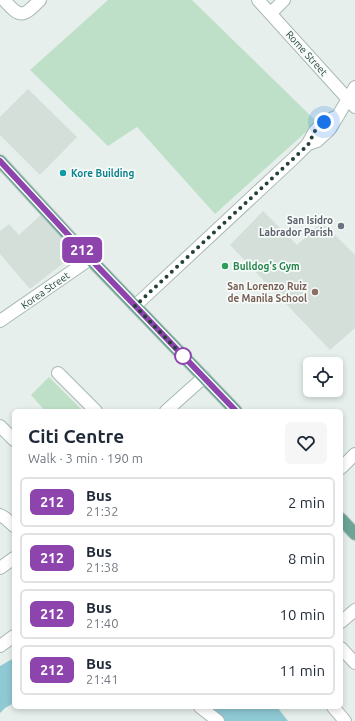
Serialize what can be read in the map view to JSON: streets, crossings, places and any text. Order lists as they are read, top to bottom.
{
  "streets": {
    "street": ["Rome Street", "Korea Street"]
  },
  "places": [
    "Kore Building",
    "San Isidro Labrador Parish",
    "Bulldog's Gym",
    "San Lorenzo Ruiz de Manila School"
  ],
  "lines": ["bus line 212"],
  "page": {
    "on_map": "212",
    "heading": ["Citi Centre", "Walk · 3 min · 190 m"],
    "list": [
      {
        "mark": "212",
        "name": "Bus",
        "note": "21:32",
        "value": "2 min"
      },
      {
        "mark": "212",
        "name": "Bus",
        "note": "21:38",
        "value": "8 min"
      },
      {
        "mark": "212",
        "name": "Bus",
        "note": "21:40",
        "value": "10 min"
      },
      {
        "mark": "212",
        "name": "Bus",
        "note": "21:41",
        "value": "11 min"
      }
    ]
  }
}
